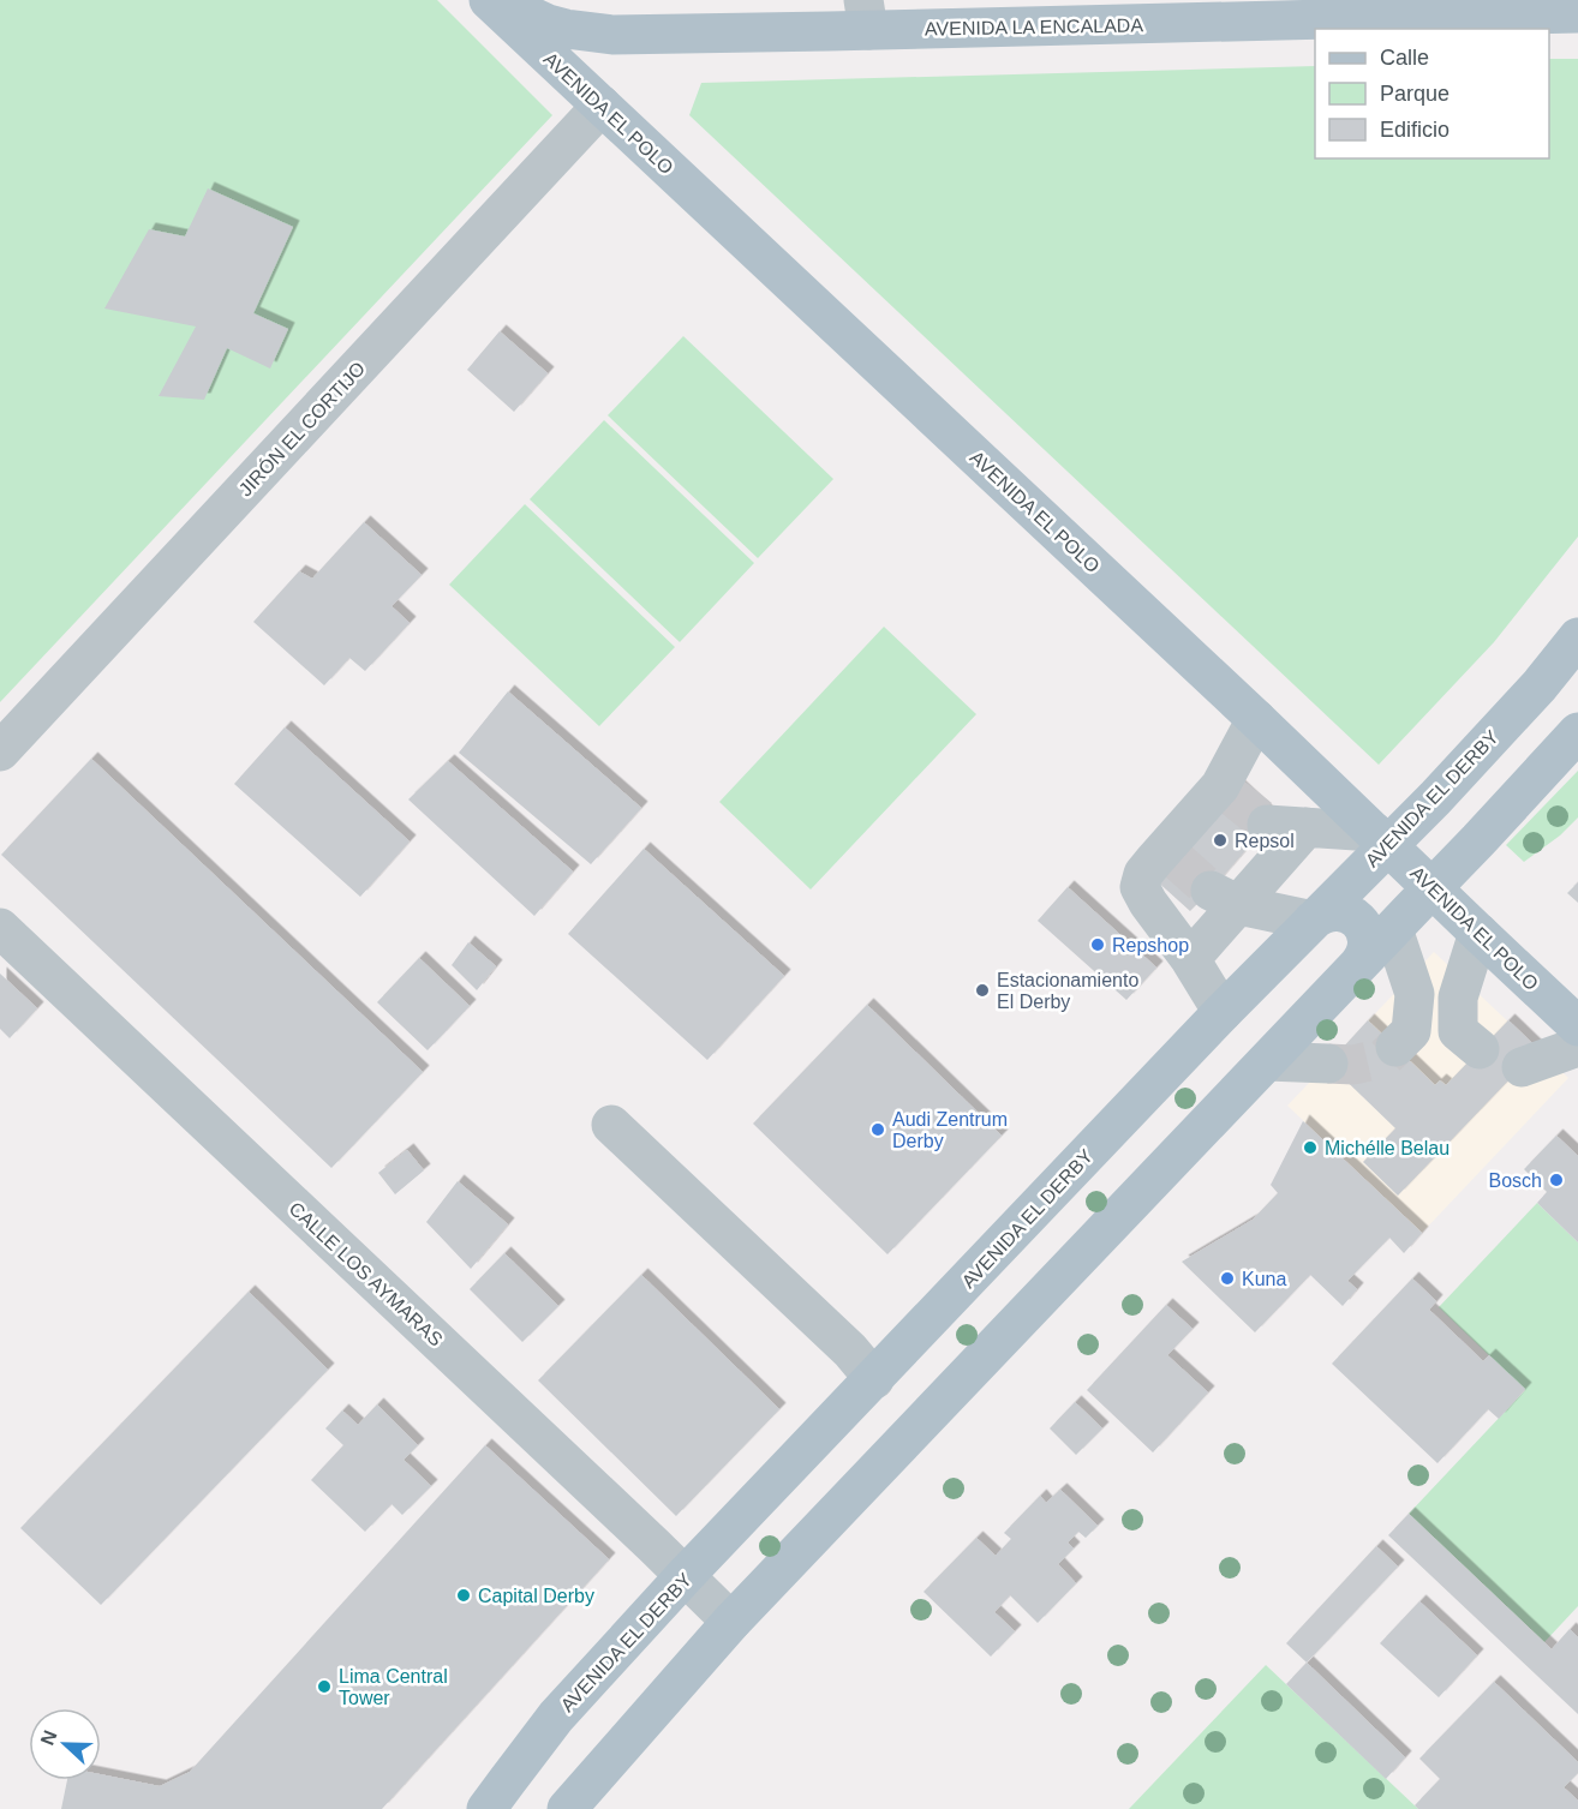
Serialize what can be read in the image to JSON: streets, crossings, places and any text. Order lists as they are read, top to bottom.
{
  "streets": {
    "main road": ["AVENIDA LA ENCALADA", "AVENIDA EL POLO", "AVENIDA EL DERBY"],
    "street": ["JIRÓN EL CORTIJO", "CALLE LOS AYMARAS"]
  },
  "crossings": [
    ["AVENIDA EL POLO", "JIRÓN EL CORTIJO"],
    ["AVENIDA EL POLO", "AVENIDA EL DERBY"],
    ["AVENIDA EL DERBY", "CALLE LOS AYMARAS"]
  ],
  "places": [
    "Repsol",
    "Repshop",
    "Estacionamiento El Derby",
    "Audi Zentrum Derby",
    "Michélle Belau",
    "Bosch",
    "Kuna",
    "Capital Derby",
    "Lima Central Tower"
  ],
  "legend": ["Calle", "Parque", "Edificio"],
  "north": "left"
}
